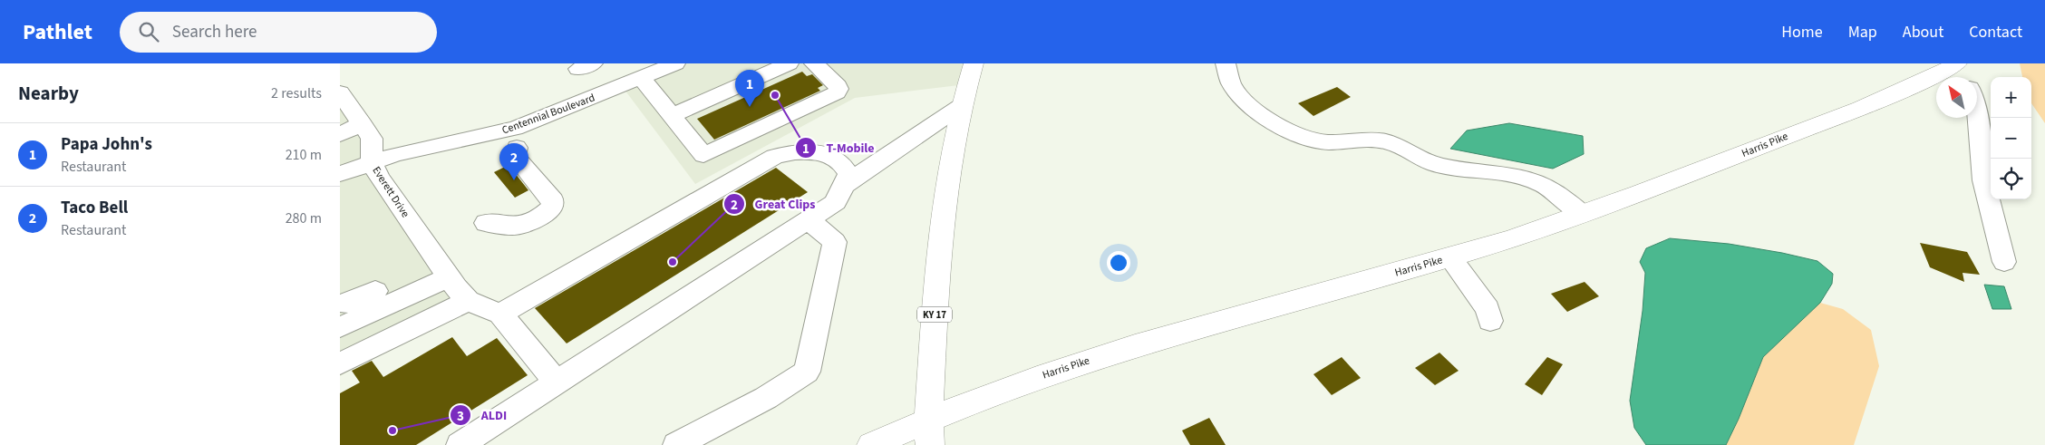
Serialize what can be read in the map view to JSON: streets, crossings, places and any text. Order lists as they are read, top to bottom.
{
  "streets": {
    "main road": ["Harris Pike", "KY 17"],
    "street": ["Centennial Boulevard", "Everett Drive"]
  },
  "crossings": [
    ["Centennial Boulevard", "Everett Drive"],
    ["Harris Pike", "KY 17"]
  ],
  "places": ["T-Mobile", "Great Clips", "ALDI"],
  "north": "top left",
  "page": {
    "header": "Pathlet",
    "search": "Search here",
    "nav": [
      "Home",
      "Map",
      "About",
      "Contact"
    ],
    "heading": ["Nearby", "2 results"],
    "pins": ["1", "2"],
    "map_buttons": ["+", "−"],
    "list": [
      {
        "mark": "1",
        "name": "Papa John's",
        "note": "Restaurant",
        "value": "210 m"
      },
      {
        "mark": "2",
        "name": "Taco Bell",
        "note": "Restaurant",
        "value": "280 m"
      }
    ]
  }
}
